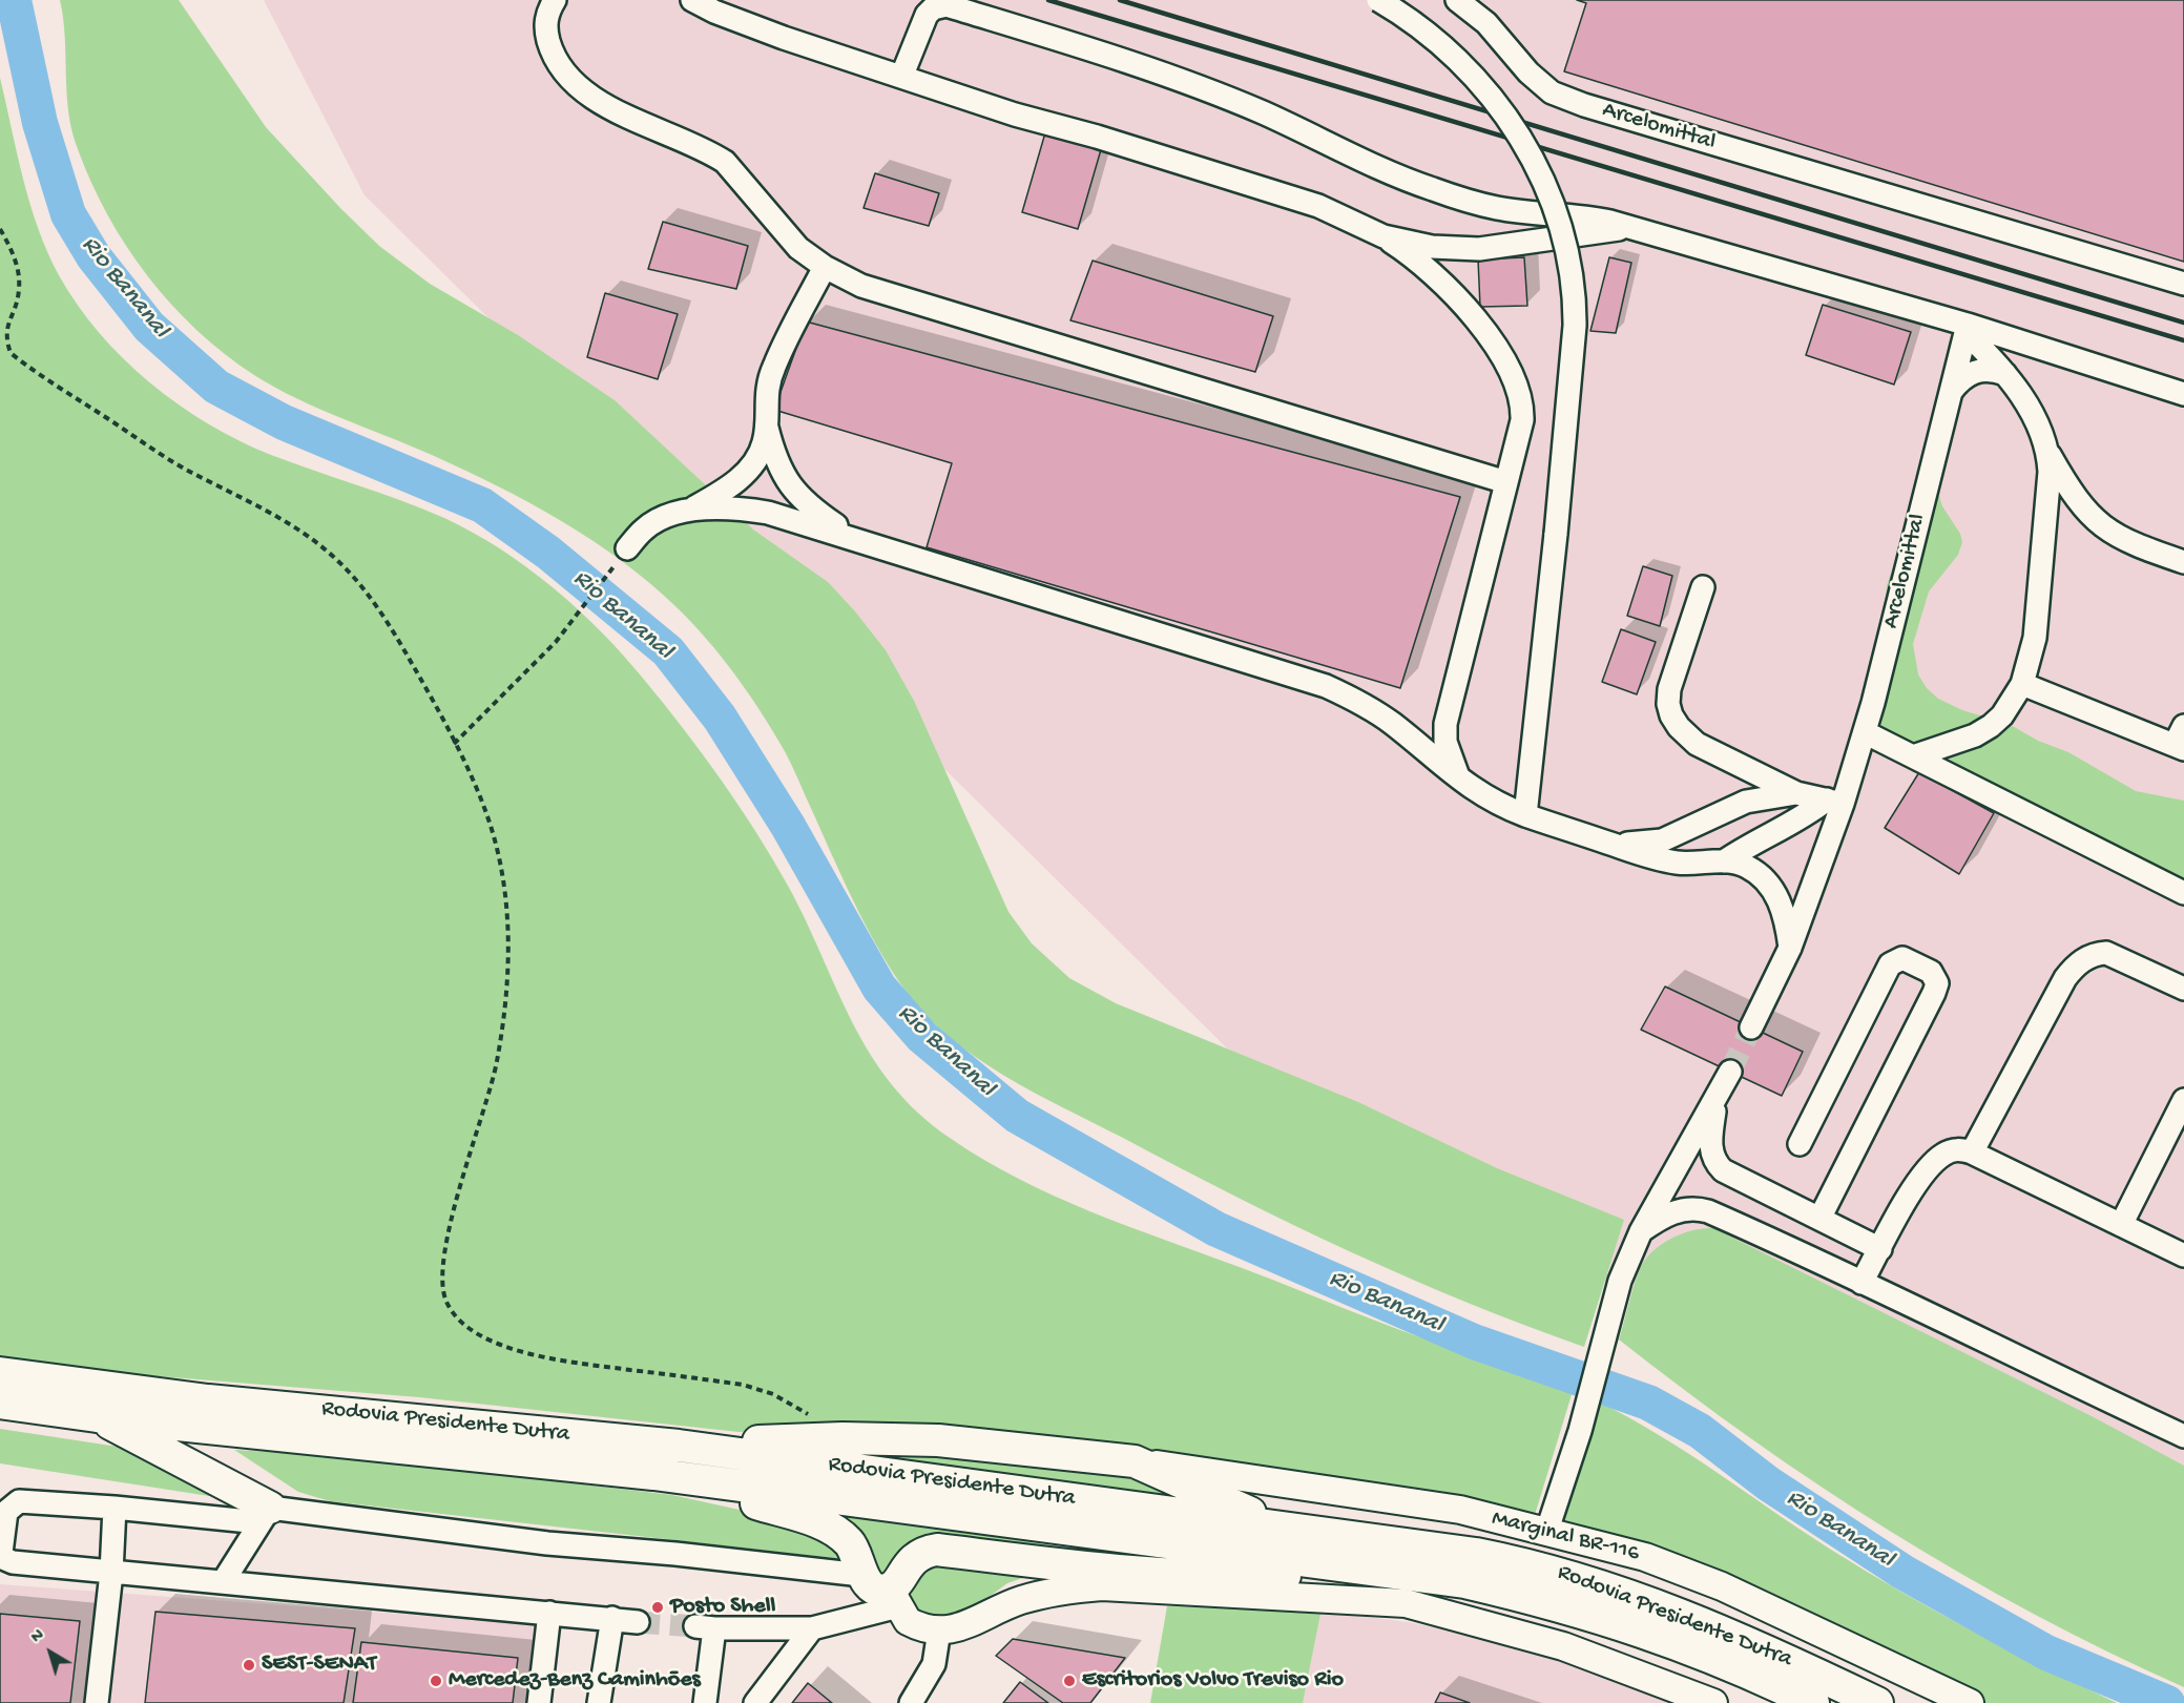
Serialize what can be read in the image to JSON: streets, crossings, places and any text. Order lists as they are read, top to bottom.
{
  "streets": {
    "highway": ["Rodovia Presidente Dutra"],
    "main road": ["Marginal BR-116"],
    "street": ["Arcelomittal"]
  },
  "water": ["Rio Bananal"],
  "places": [
    "Posto Shell",
    "SEST-SENAT",
    "Mercedez-Benz Caminhões",
    "Escritorios Volvo Treviso Rio"
  ],
  "north": "top left"
}
